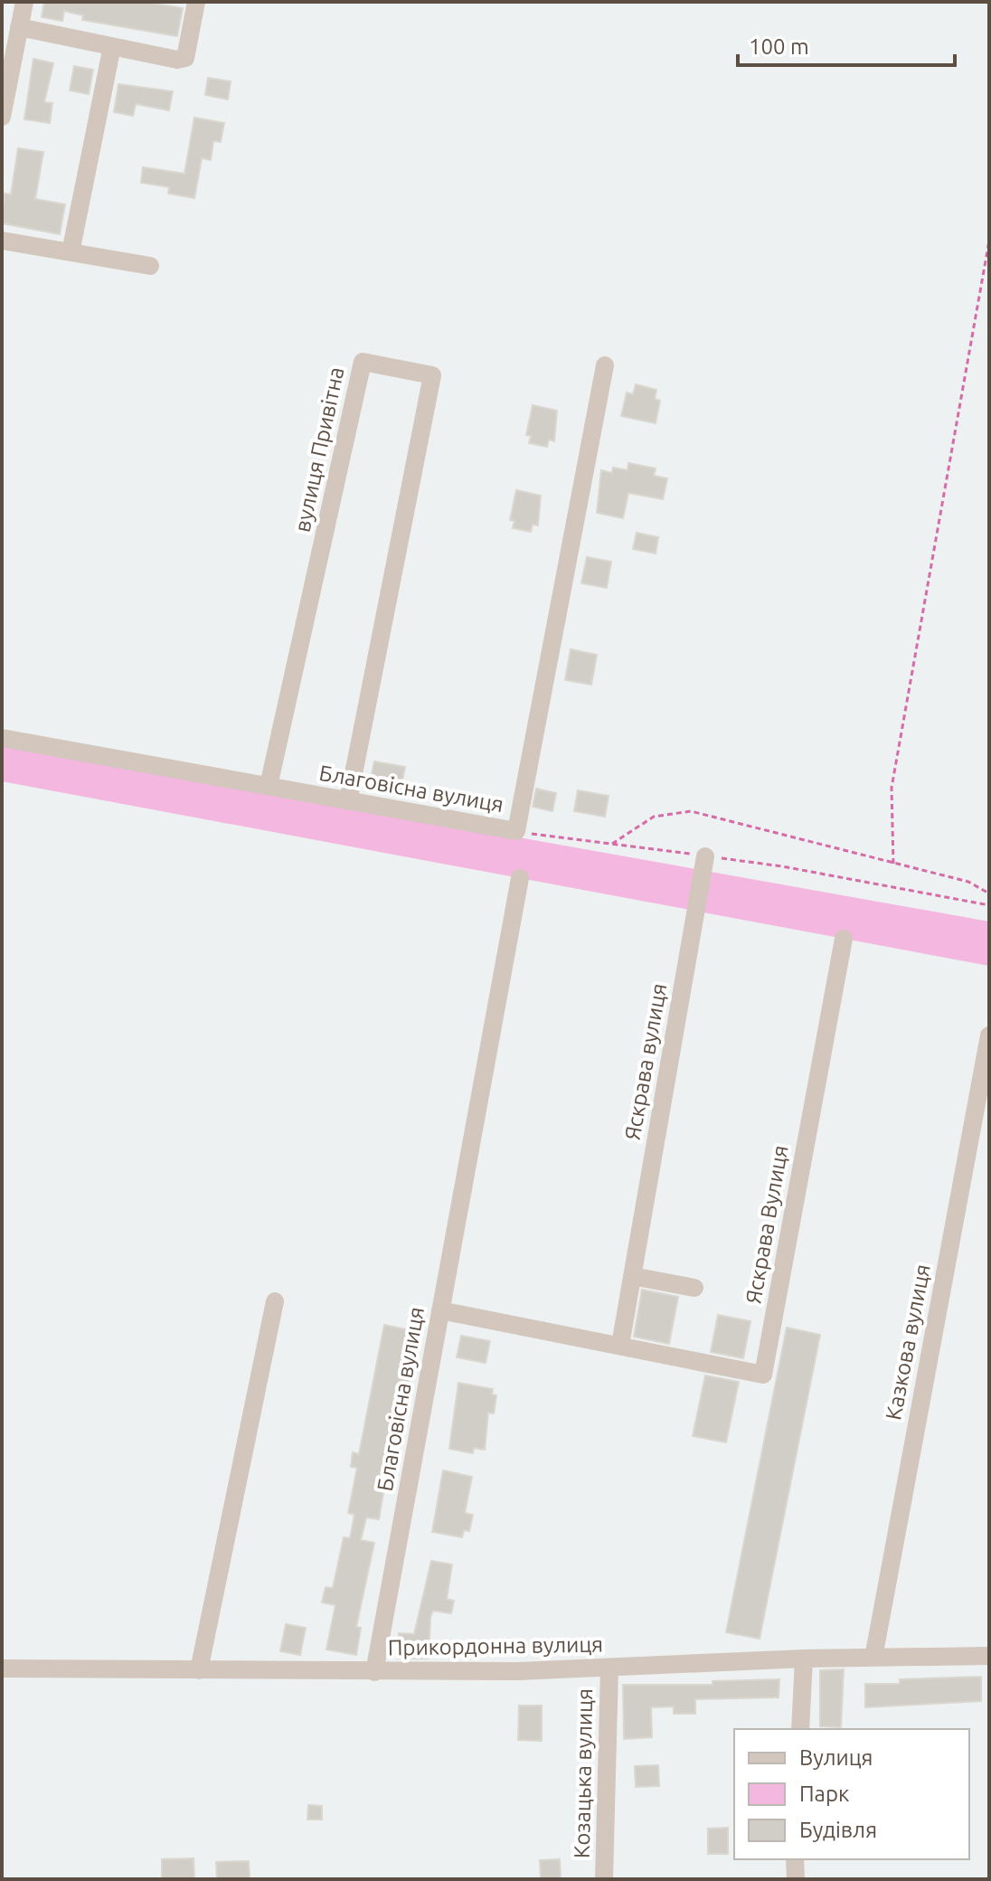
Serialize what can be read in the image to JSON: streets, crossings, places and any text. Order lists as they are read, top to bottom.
{
  "streets": {
    "street": [
      "вулиця Привітна",
      "Благовісна вулиця",
      "Яскрава вулиця",
      "Яскрава Вулиця",
      "Казкова вулиця",
      "Прикордонна вулиця",
      "Козацька вулиця"
    ]
  },
  "crossings": [
    ["вулиця Привітна", "Благовісна вулиця"],
    ["Благовісна вулиця", "Прикордонна вулиця"],
    ["Яскрава вулиця", "Яскрава Вулиця"],
    ["Казкова вулиця", "Прикордонна вулиця"],
    ["Прикордонна вулиця", "Козацька вулиця"]
  ],
  "legend": ["Вулиця", "Парк", "Будівля"],
  "scale_bar": "100 m"
}
